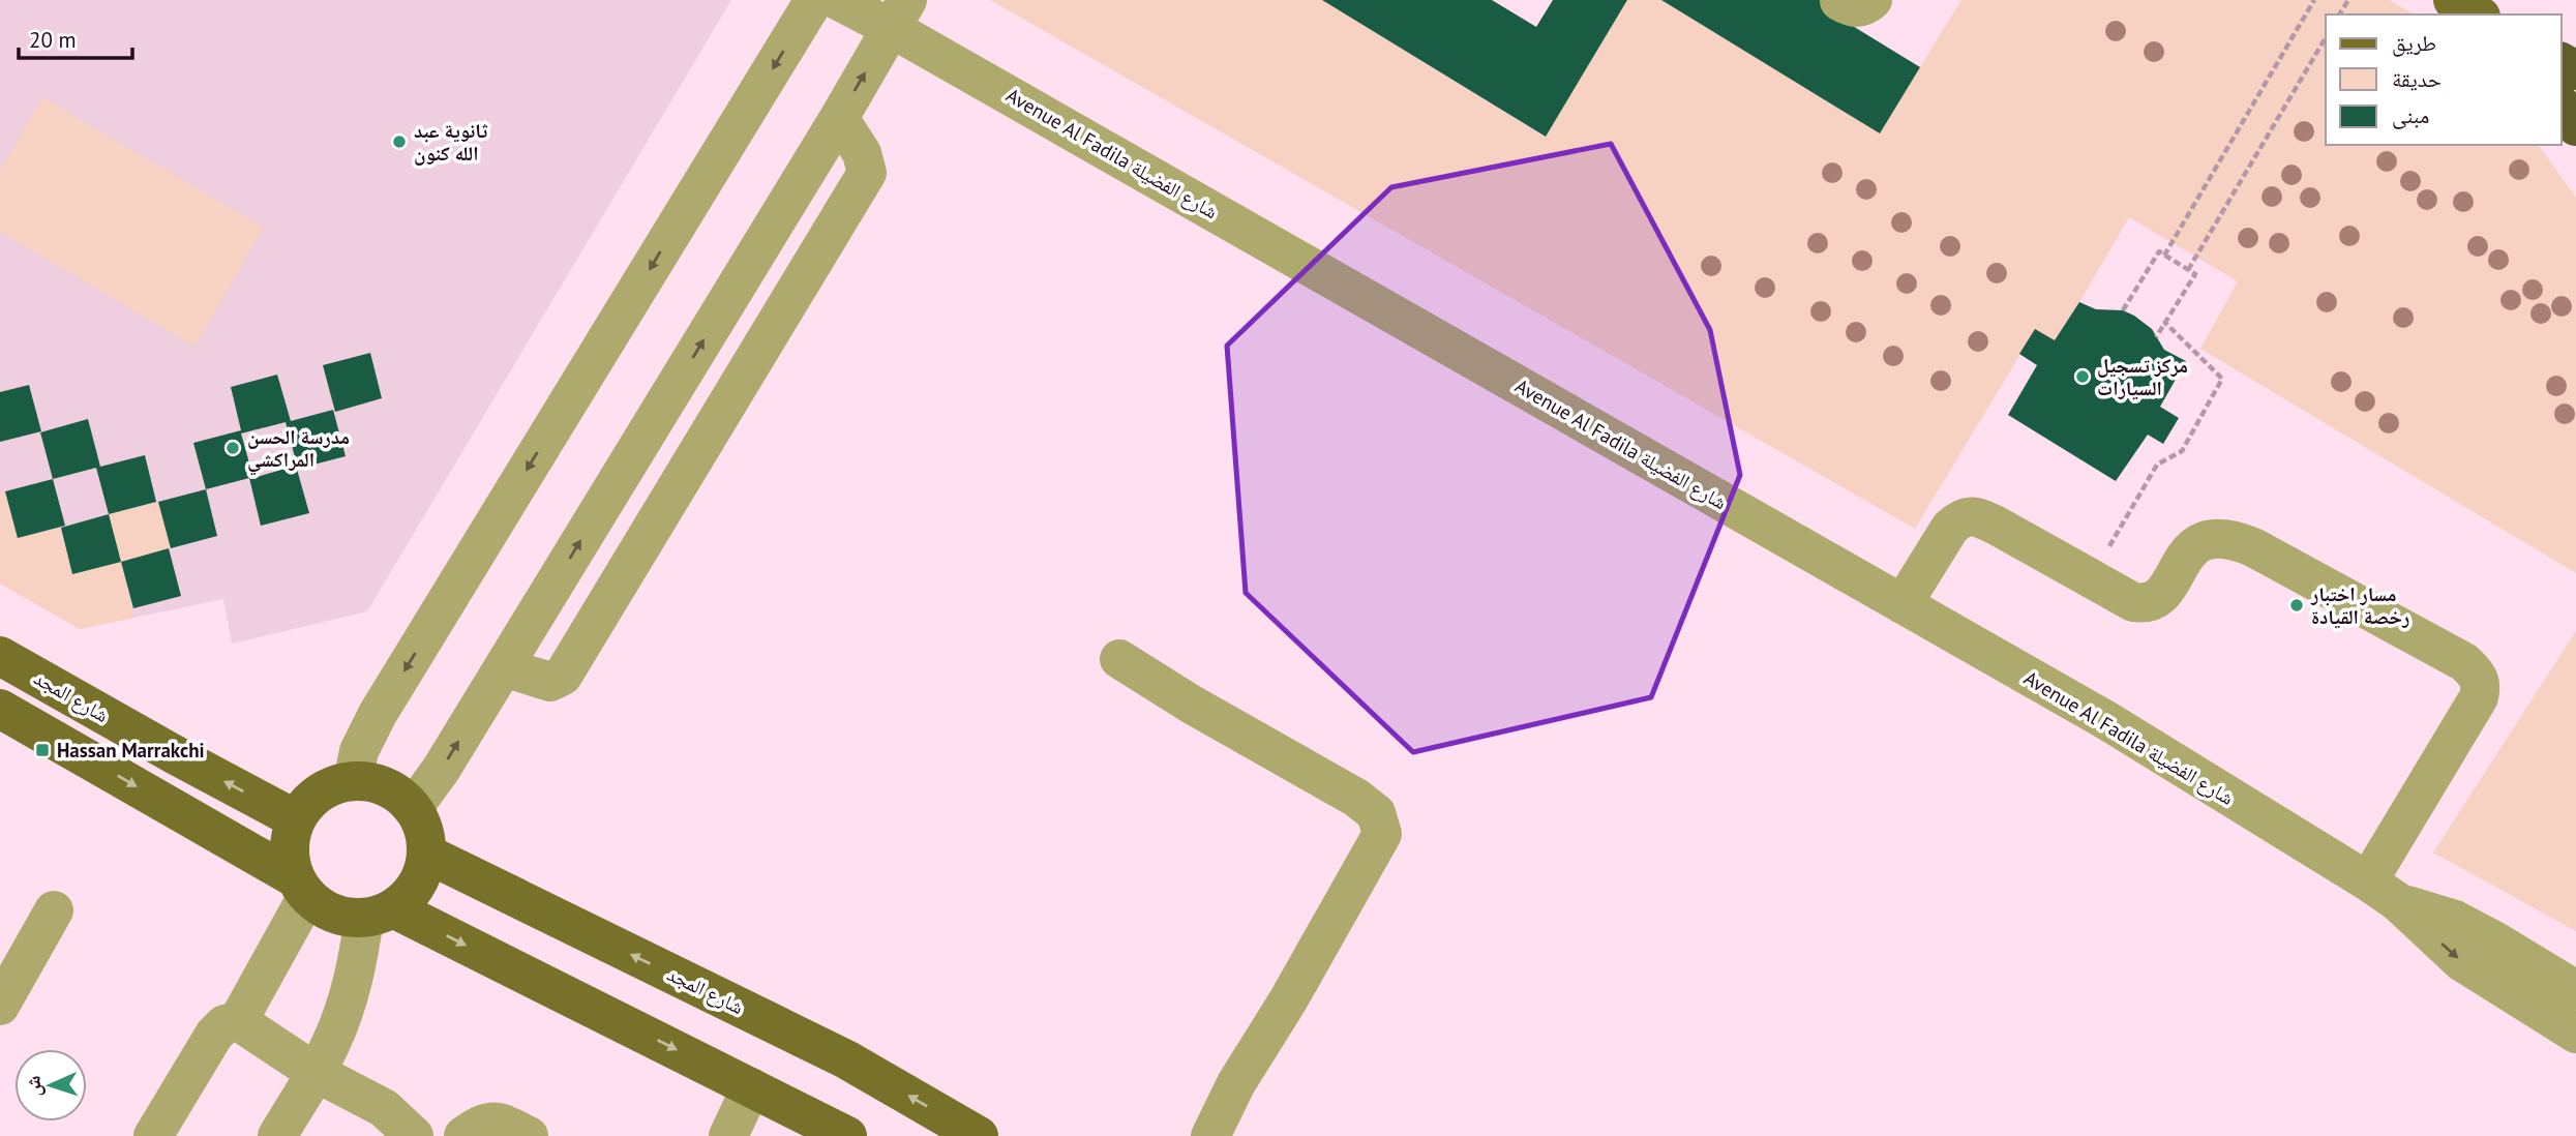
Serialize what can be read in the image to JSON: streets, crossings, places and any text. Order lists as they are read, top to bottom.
{
  "streets": {
    "main road": ["شارع المجد"],
    "street": ["Avenue Al Fadila شارع الفضيلة"]
  },
  "places": {
    "other": [
      "ثانوية عبد الله كنون",
      "مركز تسجيل السيارات",
      "مدرسة الحسن المراكشي",
      "مسار اختبار رخصة القيادة"
    ],
    "transit": ["Hassan Marrakchi"]
  },
  "legend": ["طريق", "حديقة", "مبنى"],
  "scale_bar": "20 m",
  "north": "left"
}
